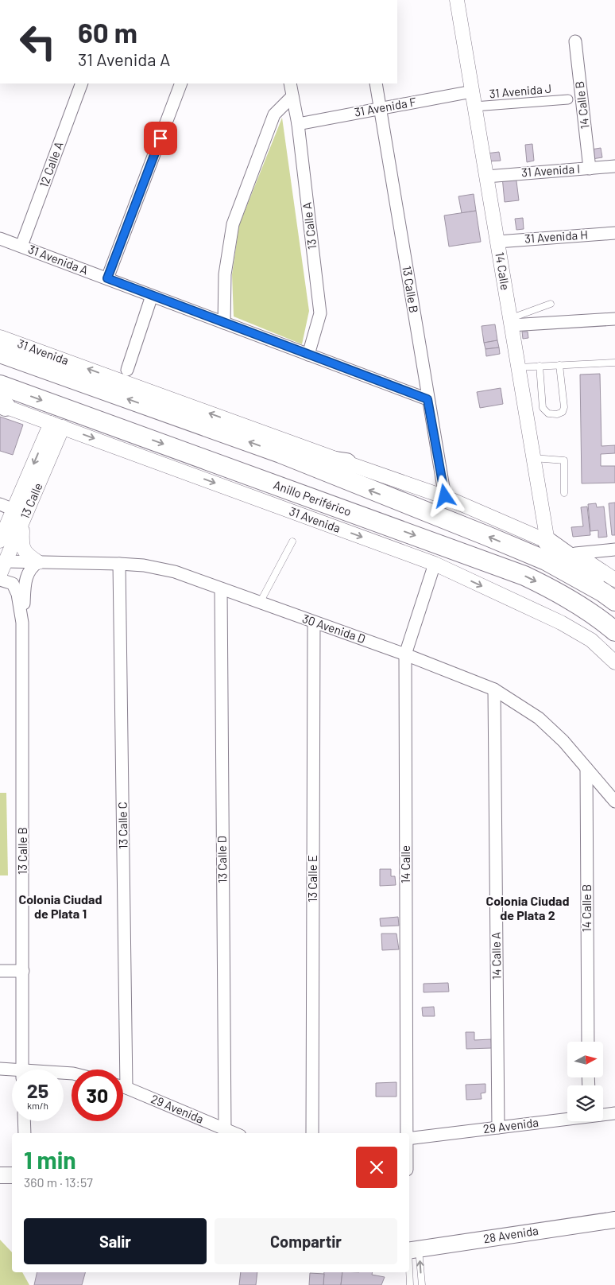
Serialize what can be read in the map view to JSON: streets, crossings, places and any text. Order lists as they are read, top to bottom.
{
  "streets": {
    "highway": ["Anillo Periférico"],
    "main road": ["28 Avenida"],
    "street": [
      "31 Avenida J",
      "14 Calle B",
      "31 Avenida F",
      "12 Calle A",
      "31 Avenida I",
      "13 Calle A",
      "31 Avenida H",
      "31 Avenida A",
      "14 Calle",
      "13 Calle B",
      "31 Avenida",
      "13 Calle",
      "30 Avenida D",
      "13 Calle C",
      "13 Calle D",
      "13 Calle E",
      "14 Calle A",
      "29 Avenida"
    ]
  },
  "crossings": [
    ["31 Avenida J", "14 Calle"],
    ["14 Calle B", "31 Avenida I"],
    ["14 Calle B", "30 Avenida D"],
    ["31 Avenida F", "13 Calle A"],
    ["31 Avenida F", "14 Calle"],
    ["31 Avenida F", "13 Calle B"],
    ["12 Calle A", "31 Avenida A"],
    ["31 Avenida I", "14 Calle"],
    ["13 Calle A", "31 Avenida A"],
    ["31 Avenida H", "14 Calle"],
    ["31 Avenida A", "13 Calle B"],
    ["14 Calle", "31 Avenida"],
    ["14 Calle", "30 Avenida D"],
    ["13 Calle B", "31 Avenida"],
    ["13 Calle B", "30 Avenida D"],
    ["31 Avenida", "13 Calle"],
    ["13 Calle", "30 Avenida D"],
    ["30 Avenida D", "13 Calle C"],
    ["30 Avenida D", "13 Calle D"],
    ["30 Avenida D", "13 Calle E"],
    ["30 Avenida D", "14 Calle A"],
    ["13 Calle C", "29 Avenida"],
    ["13 Calle D", "29 Avenida"],
    ["14 Calle A", "29 Avenida"]
  ],
  "districts": ["Colonia Ciudad de Plata 1", "Colonia Ciudad de Plata 2"],
  "north": "right",
  "page": {
    "turn": ["60 m", "31 Avenida A"],
    "speed": "25 km/h",
    "limit": "30",
    "heading": ["1 min", "360 m · 13:57"],
    "buttons": ["Salir", "Compartir"]
  }
}
